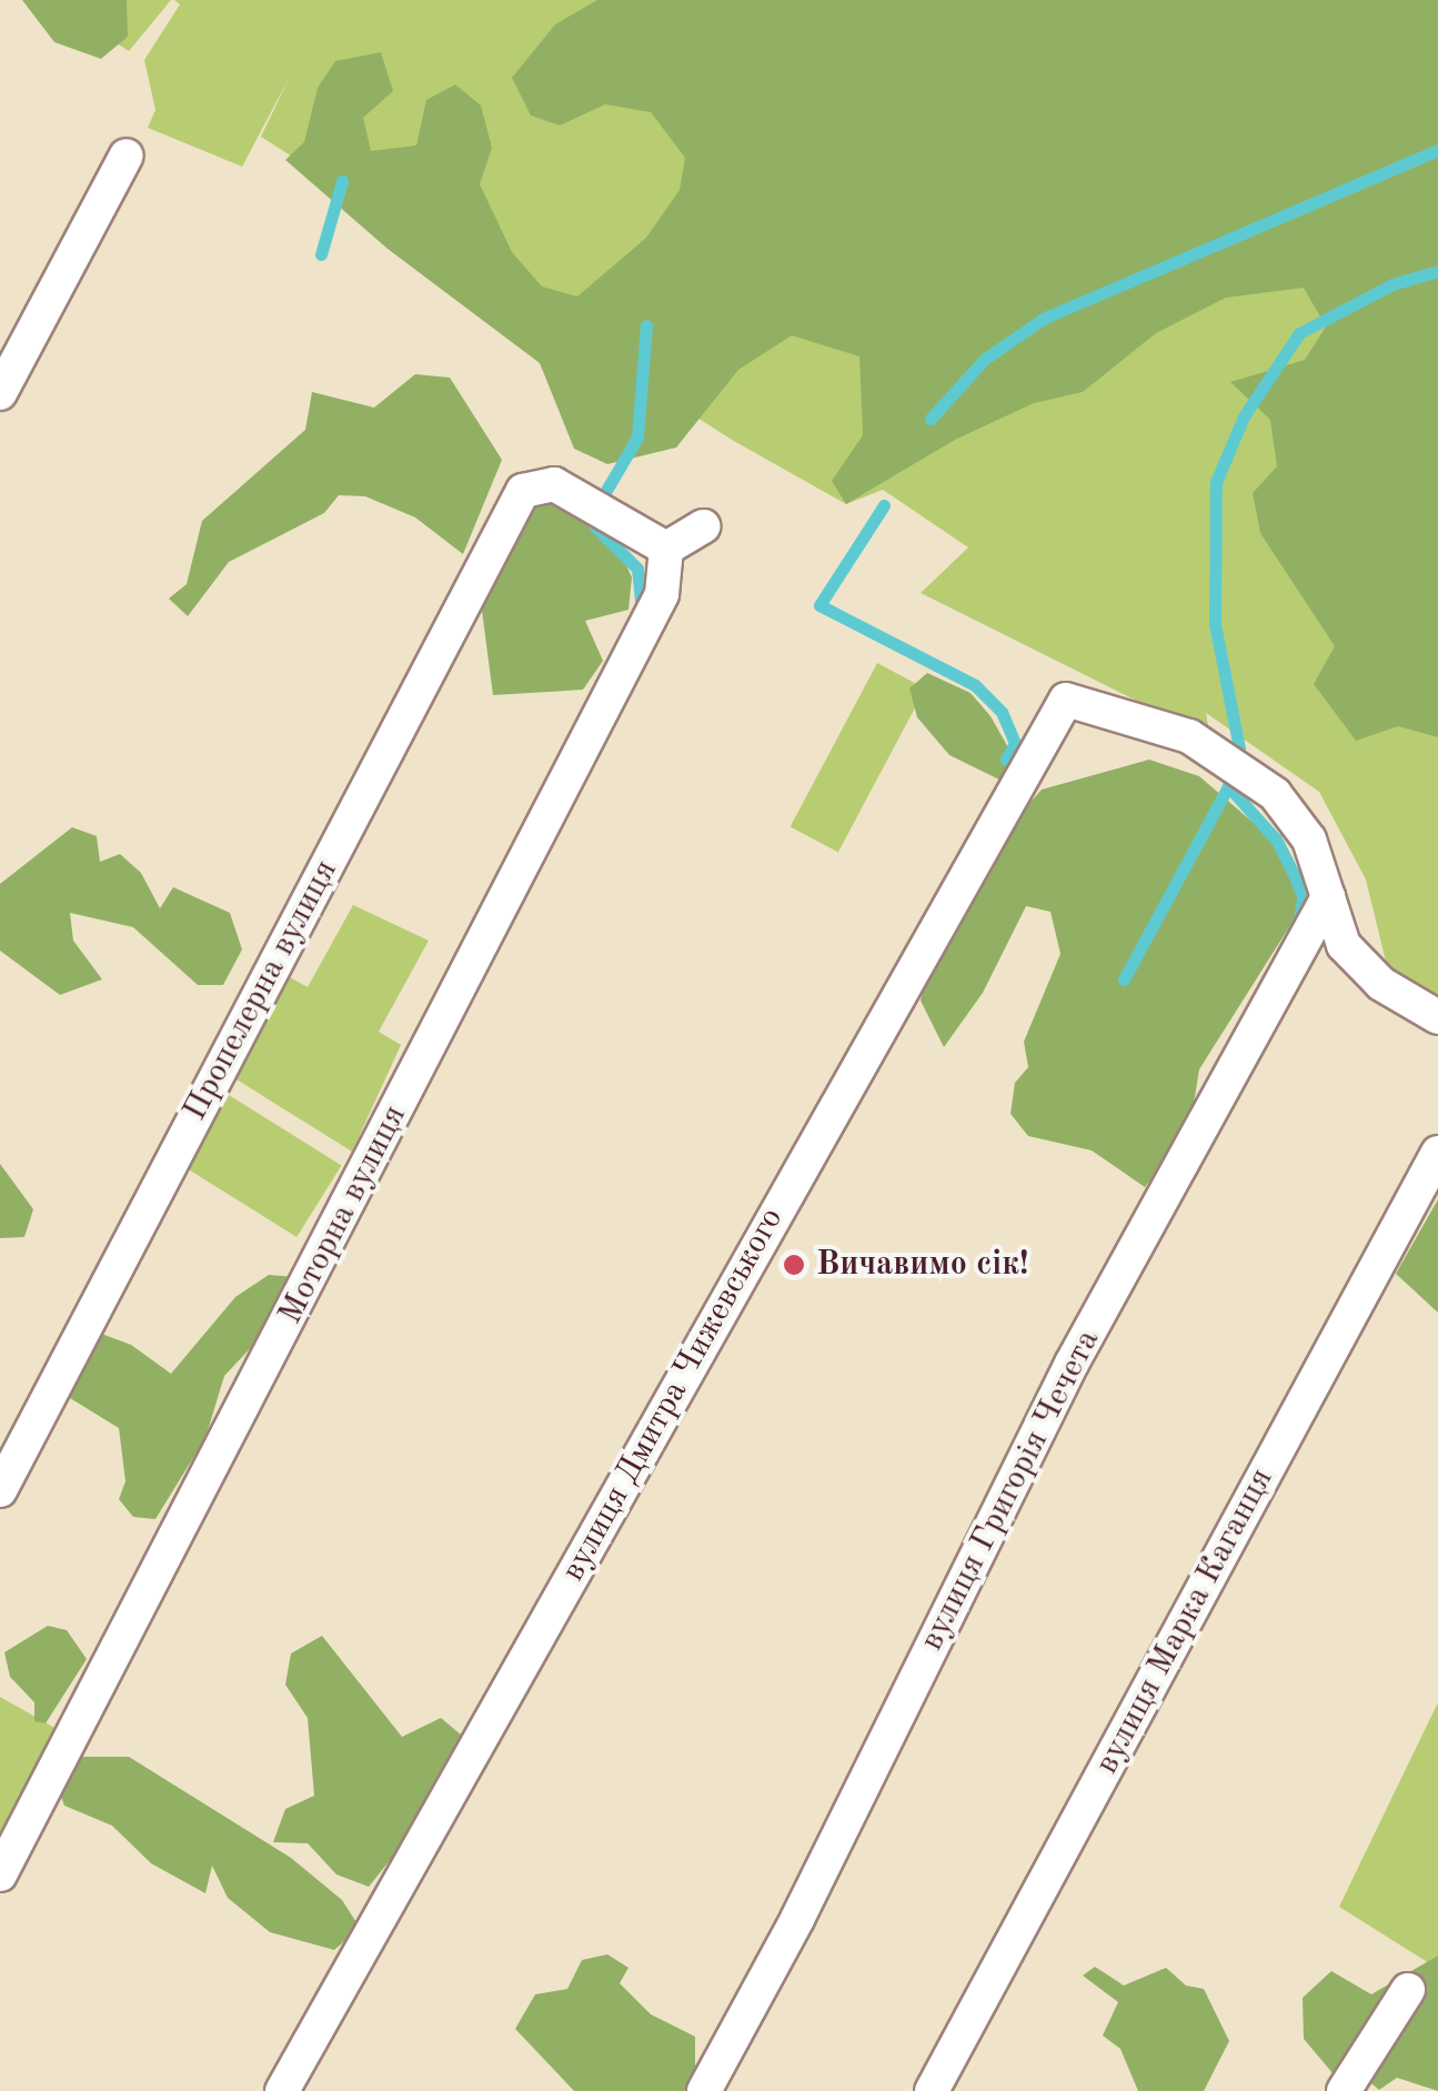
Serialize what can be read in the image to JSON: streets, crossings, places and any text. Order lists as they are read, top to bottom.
{
  "streets": {
    "street": [
      "Пропелерна вулиця",
      "Моторна вулиця",
      "вулиця Дмитра Чижевського",
      "вулиця Григорія Чечета",
      "вулиця Марка Каганця"
    ]
  },
  "crossings": [
    ["Пропелерна вулиця", "Моторна вулиця"],
    ["вулиця Дмитра Чижевського", "вулиця Григорія Чечета"]
  ],
  "places": ["Вичавимо сік!"]
}
